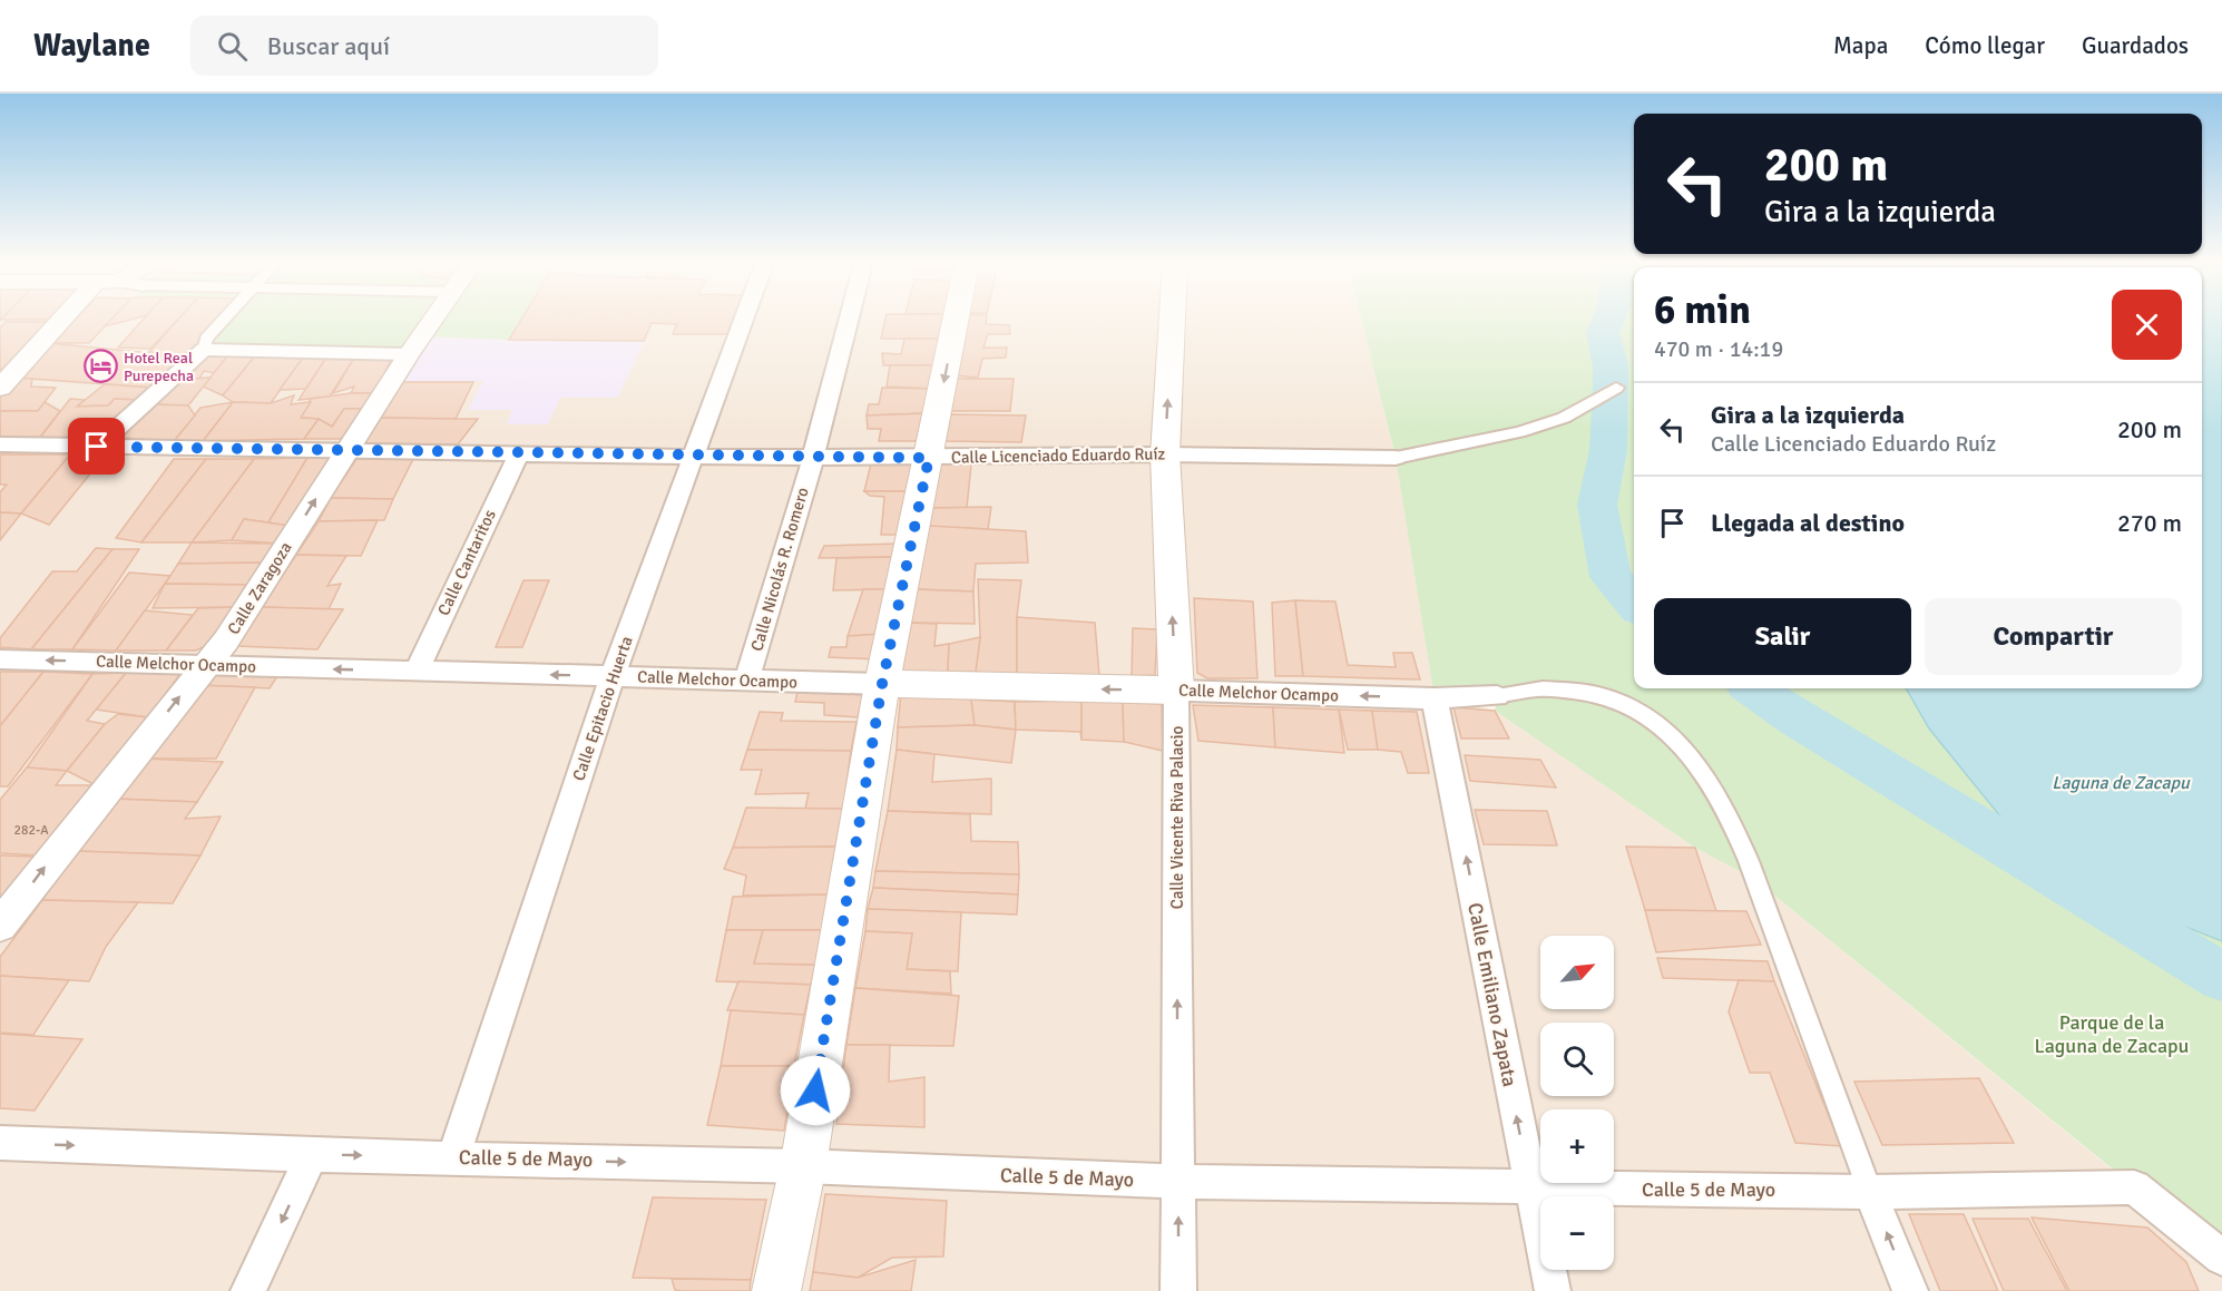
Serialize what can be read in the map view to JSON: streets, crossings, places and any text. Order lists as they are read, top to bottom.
{
  "streets": {
    "main road": ["Calle Melchor Ocampo", "Calle Vicente Riva Palacio"],
    "street": [
      "Calle Licenciado Eduardo Ruíz",
      "Calle Cantaritos",
      "Calle Nicolás R. Romero",
      "Calle Zaragoza",
      "Calle Epitacio Huerta",
      "Calle Emiliano Zapata",
      "Calle 5 de Mayo"
    ]
  },
  "crossings": [
    ["Calle Licenciado Eduardo Ruíz", "Calle Cantaritos"],
    ["Calle Licenciado Eduardo Ruíz", "Calle Nicolás R. Romero"],
    ["Calle Licenciado Eduardo Ruíz", "Calle Zaragoza"],
    ["Calle Licenciado Eduardo Ruíz", "Calle Epitacio Huerta"],
    ["Calle Licenciado Eduardo Ruíz", "Calle Vicente Riva Palacio"],
    ["Calle Cantaritos", "Calle Melchor Ocampo"],
    ["Calle Nicolás R. Romero", "Calle Melchor Ocampo"],
    ["Calle Zaragoza", "Calle Melchor Ocampo"],
    ["Calle Melchor Ocampo", "Calle Epitacio Huerta"],
    ["Calle Melchor Ocampo", "Calle Vicente Riva Palacio"],
    ["Calle Melchor Ocampo", "Calle Emiliano Zapata"],
    ["Calle Epitacio Huerta", "Calle 5 de Mayo"],
    ["Calle Vicente Riva Palacio", "Calle 5 de Mayo"],
    ["Calle Emiliano Zapata", "Calle 5 de Mayo"]
  ],
  "one_way": [
    "Calle Zaragoza",
    "Calle Melchor Ocampo",
    "Calle Emiliano Zapata",
    "Calle 5 de Mayo"
  ],
  "water": ["Laguna de Zacapu"],
  "parks": ["Parque de la Laguna de Zacapu"],
  "places": {
    "hotel": ["Hotel Real Purepecha"]
  },
  "house_numbers": ["282-A"],
  "north": "top right",
  "page": {
    "header": "Waylane",
    "search": "Buscar aquí",
    "nav": ["Mapa", "Cómo llegar", "Guardados"],
    "turn": ["200 m", "Gira a la izquierda"],
    "heading": ["6 min", "470 m · 14:19"],
    "list": [
      {
        "name": "Gira a la izquierda",
        "note": "Calle Licenciado Eduardo Ruíz",
        "value": "200 m"
      },
      {
        "name": "Llegada al destino",
        "value": "270 m"
      }
    ],
    "buttons": ["Salir", "Compartir"],
    "map_buttons": ["+", "−"]
  }
}
